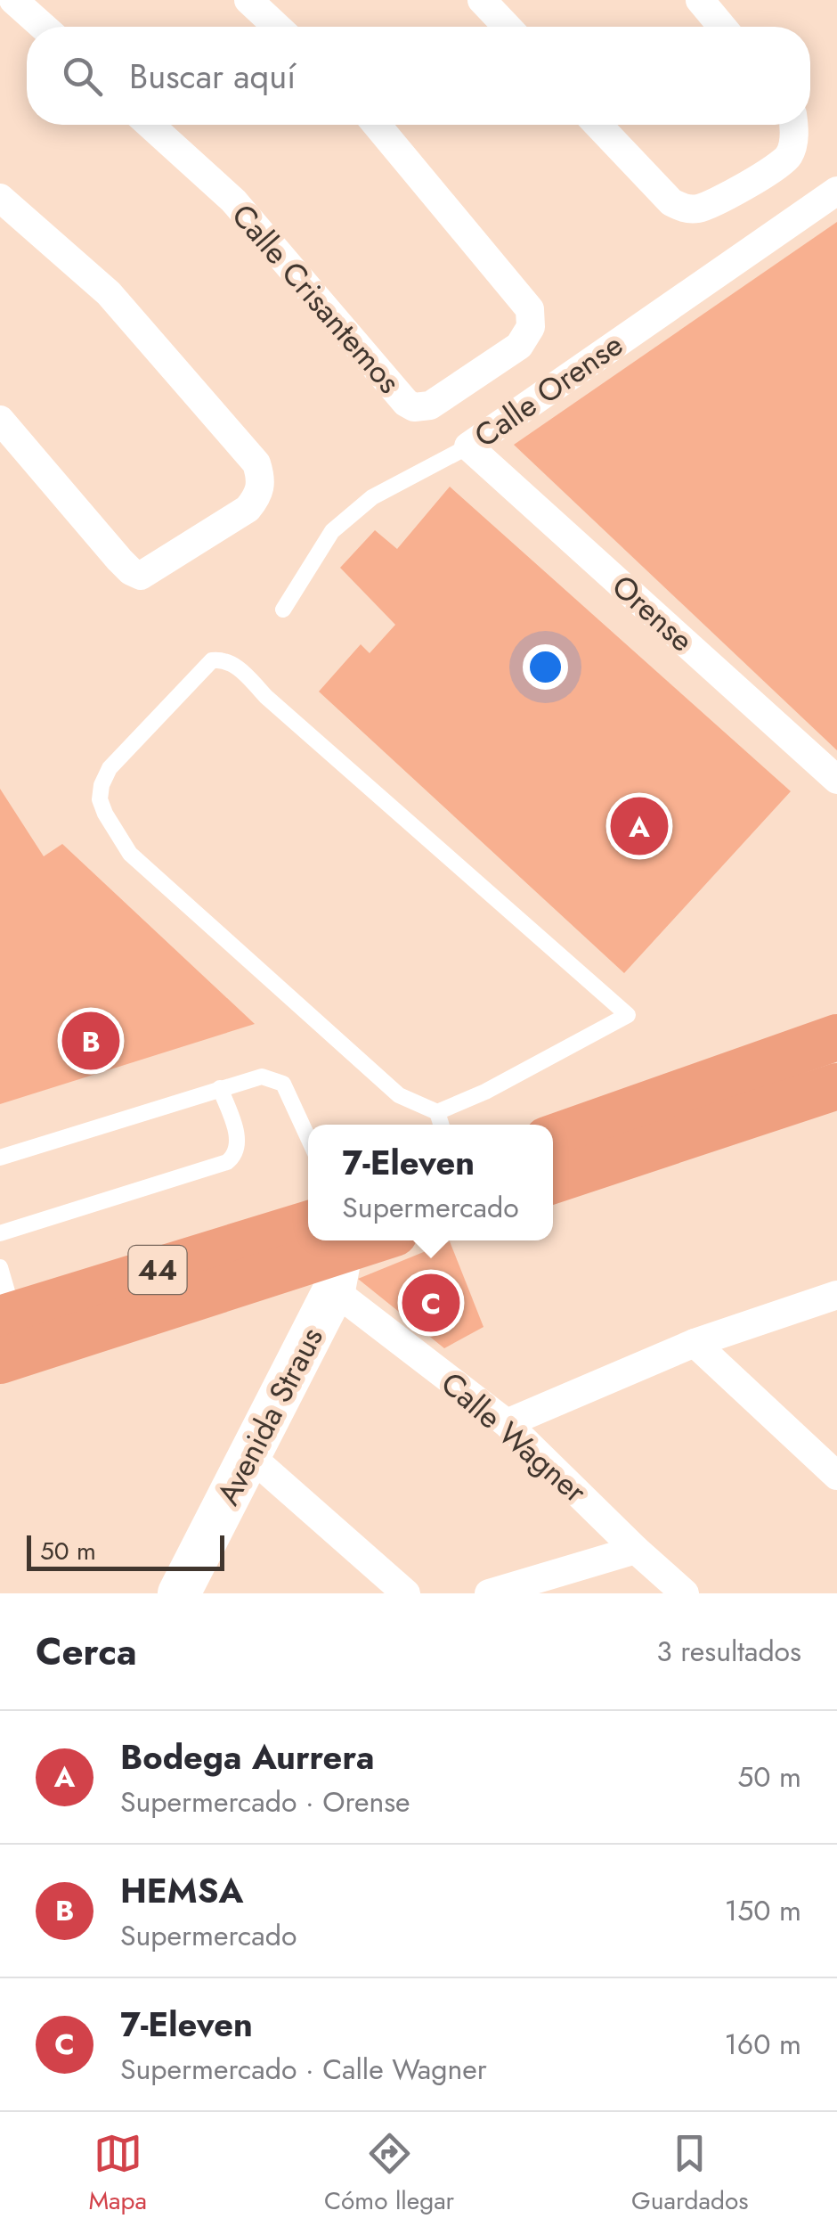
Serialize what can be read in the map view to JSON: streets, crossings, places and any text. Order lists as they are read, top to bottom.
{
  "streets": {
    "main road": ["44"],
    "street": [
      "Calle Crisantemos",
      "Calle Orense",
      "Orense",
      "Avenida Straus",
      "Calle Wagner"
    ]
  },
  "crossings": [
    ["Calle Orense", "Orense"],
    ["44", "Avenida Straus"],
    ["44", "Calle Wagner"],
    ["Avenida Straus", "Calle Wagner"]
  ],
  "scale_bar": "50 m",
  "page": {
    "search": "Buscar aquí",
    "pins": ["A", "B", "C"],
    "popup": ["7-Eleven", "Supermercado"],
    "scale": "50 m",
    "heading": ["Cerca", "3 resultados"],
    "list": [
      {
        "mark": "A",
        "name": "Bodega Aurrera",
        "note": "Supermercado · Orense",
        "value": "50 m"
      },
      {
        "mark": "B",
        "name": "HEMSA",
        "note": "Supermercado",
        "value": "150 m"
      },
      {
        "mark": "C",
        "name": "7-Eleven",
        "note": "Supermercado · Calle Wagner",
        "value": "160 m"
      }
    ],
    "nav": ["Mapa", "Cómo llegar", "Guardados"]
  }
}
